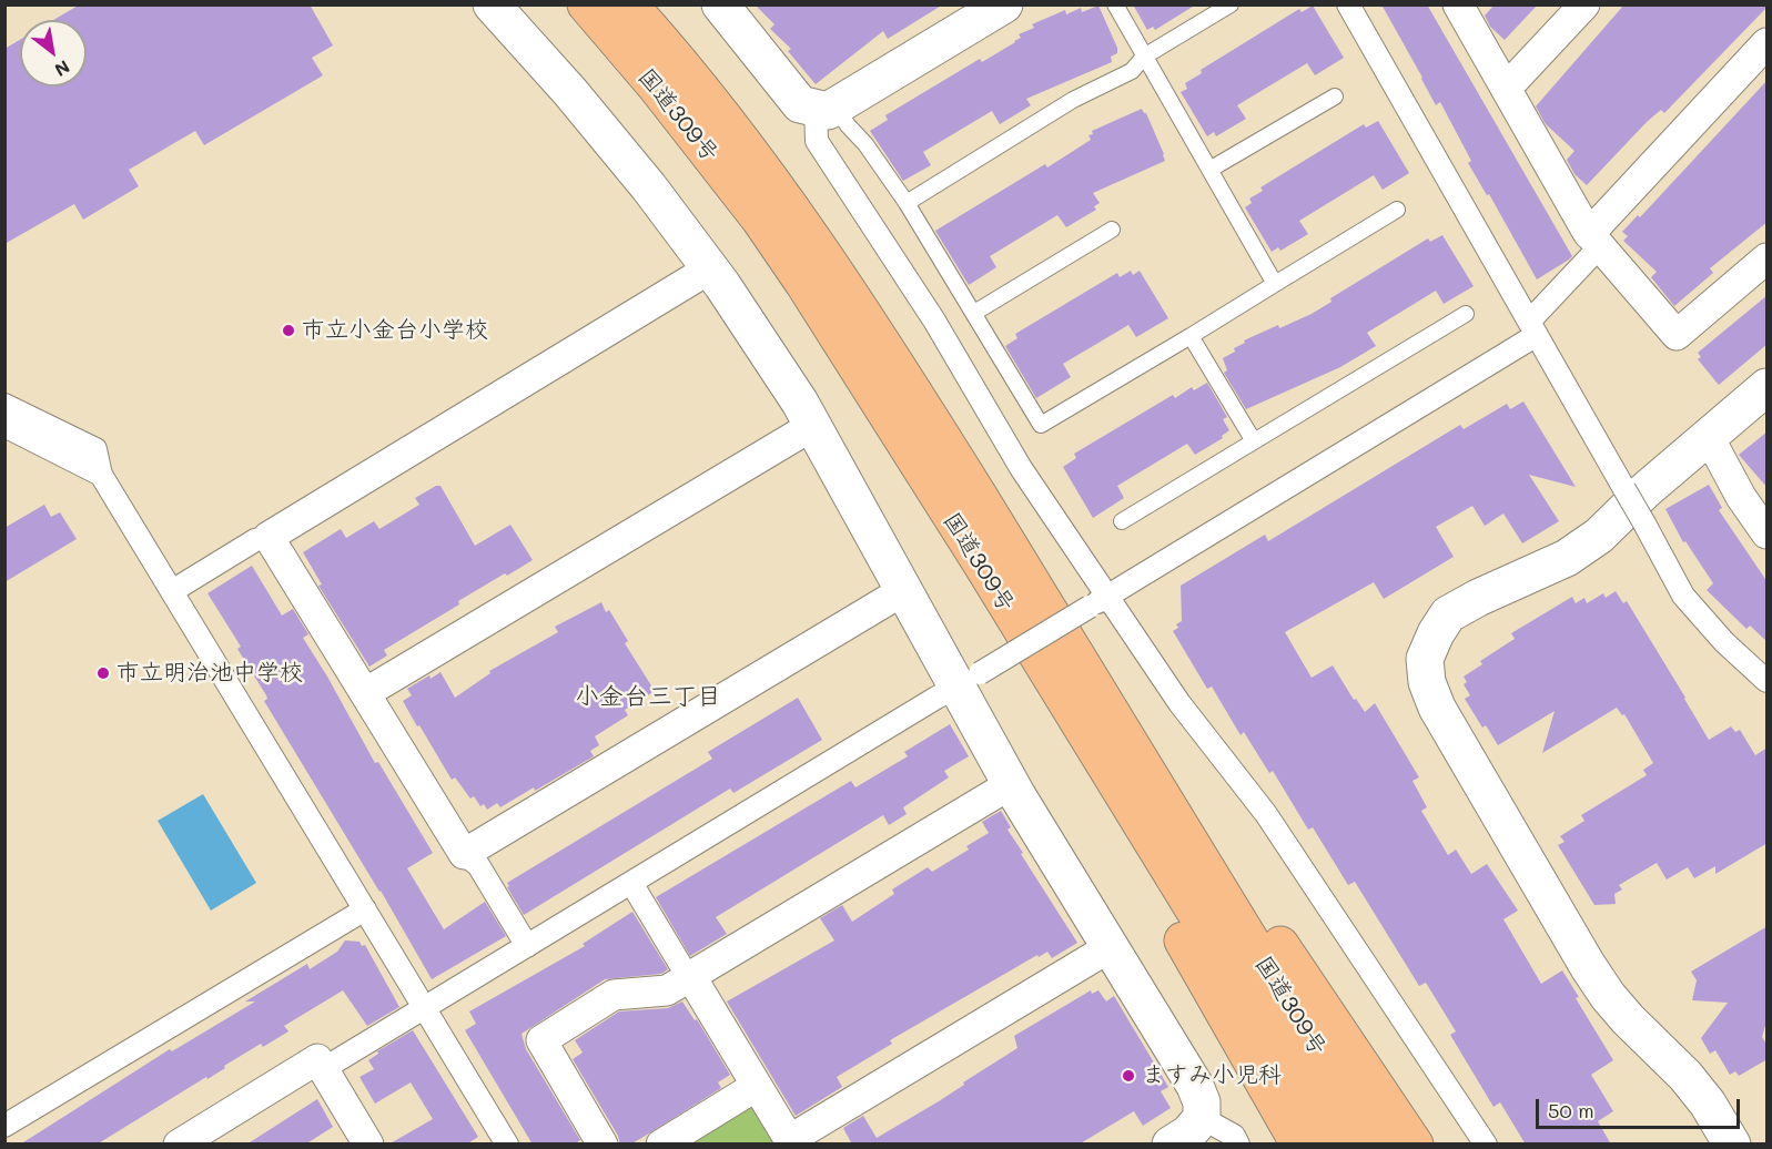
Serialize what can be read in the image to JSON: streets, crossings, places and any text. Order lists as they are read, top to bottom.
{
  "streets": {
    "highway": ["国道309号"]
  },
  "districts": ["小金台三丁目"],
  "places": ["市立小金台小学校", "市立明治池中学校", "ますみ小児科"],
  "scale_bar": "50 m",
  "north": "bottom right"
}
